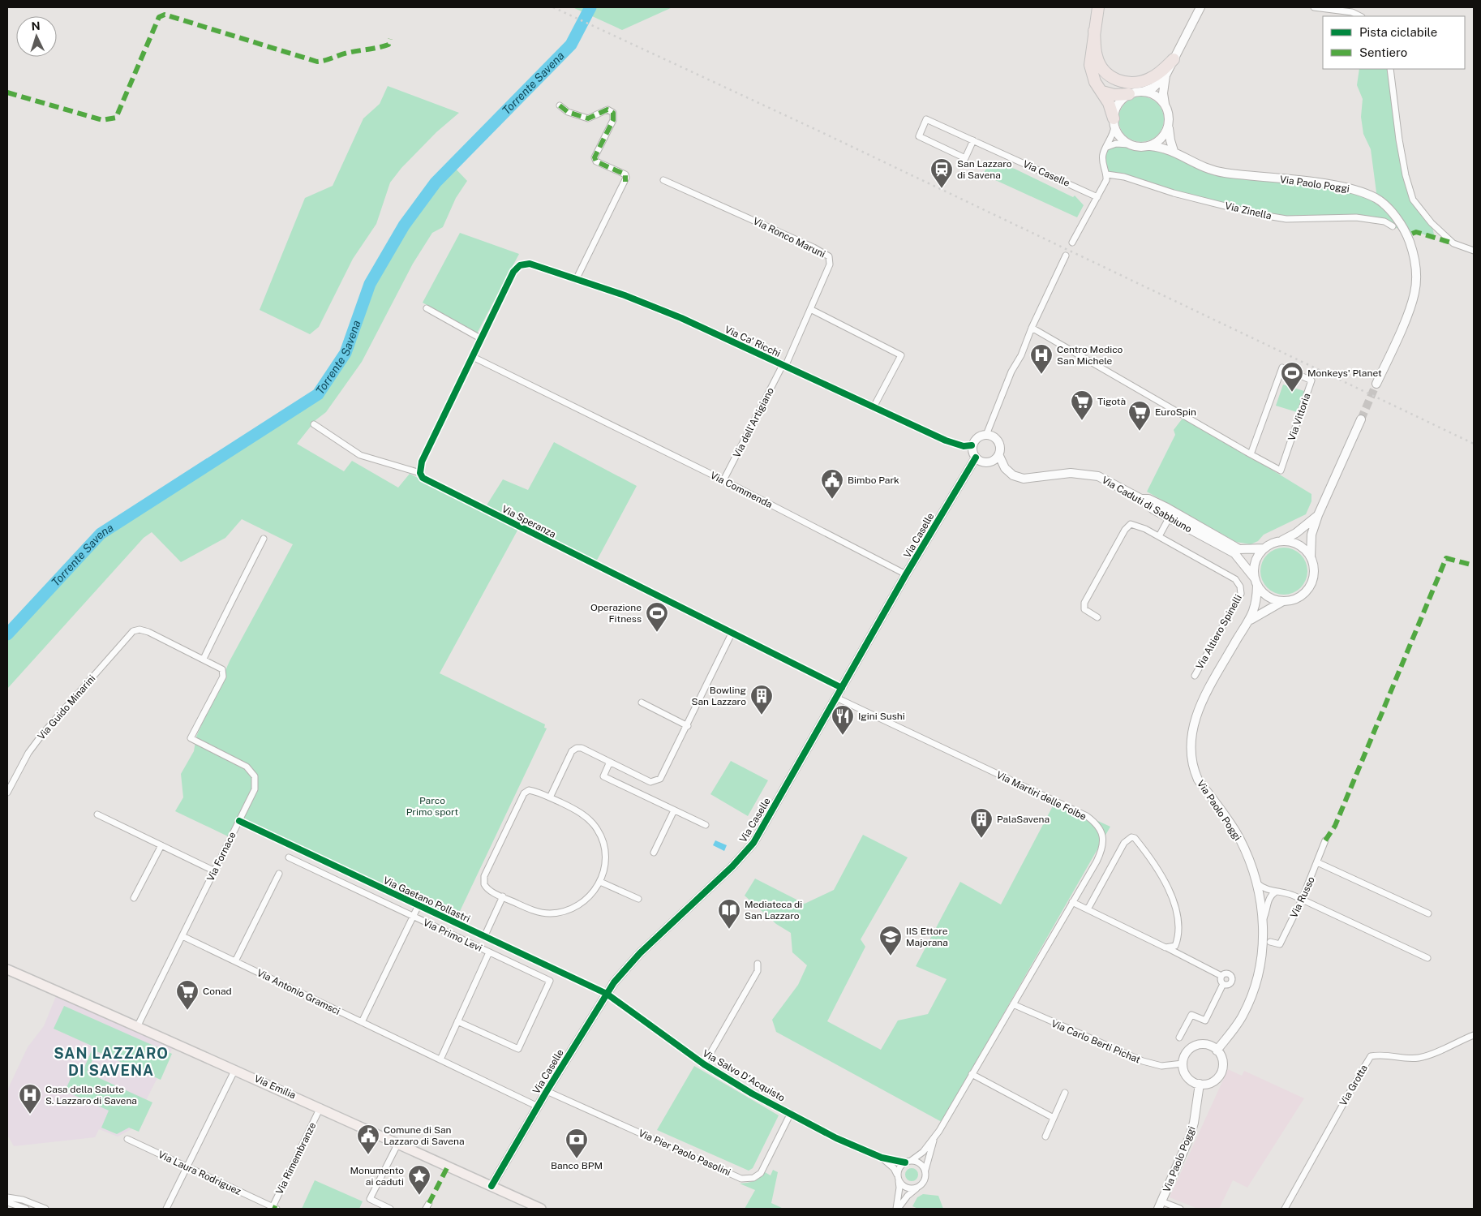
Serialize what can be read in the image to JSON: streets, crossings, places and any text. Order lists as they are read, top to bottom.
{
  "streets": {
    "main road": [
      "Via Caselle",
      "Via Paolo Poggi",
      "Via Caduti di Sabbiuno",
      "Via Emilia"
    ],
    "street": [
      "Via Zinella",
      "Via Ronco Maruni",
      "Via Ca' Ricchi",
      "Via Vittoria",
      "Via dell'Artigiano",
      "Via Commenda",
      "Via Speranza",
      "Via Altiero Spinelli",
      "Via Guido Minarini",
      "Via Martiri delle Foibe",
      "Via Fornace",
      "Via Russo",
      "Via Gaetano Pollastri",
      "Via Primo Levi",
      "Via Antonio Gramsci",
      "Via Carlo Berti Pichat",
      "Via Salvo D'Acquisto",
      "Via Grotta",
      "Via Pier Paolo Pasolini",
      "Via Rimembranze",
      "Via Laura Rodriguez"
    ]
  },
  "crossings": [
    ["Via Caselle", "Via Ca' Ricchi"],
    ["Via Caselle", "Via Commenda"],
    ["Via Caselle", "Via Caduti di Sabbiuno"],
    ["Via Caselle", "Via Speranza"],
    ["Via Caselle", "Via Martiri delle Foibe"],
    ["Via Caselle", "Via Gaetano Pollastri"],
    ["Via Caselle", "Via Antonio Gramsci"],
    ["Via Caselle", "Via Salvo D'Acquisto"],
    ["Via Caselle", "Via Emilia"],
    ["Via Caselle", "Via Pier Paolo Pasolini"],
    ["Via Paolo Poggi", "Via Carlo Berti Pichat"],
    ["Via Ronco Maruni", "Via Ca' Ricchi"],
    ["Via Ronco Maruni", "Via dell'Artigiano"],
    ["Via Ca' Ricchi", "Via dell'Artigiano"],
    ["Via Ca' Ricchi", "Via Caduti di Sabbiuno"],
    ["Via dell'Artigiano", "Via Commenda"],
    ["Via Guido Minarini", "Via Fornace"],
    ["Via Martiri delle Foibe", "Via Carlo Berti Pichat"],
    ["Via Fornace", "Via Gaetano Pollastri"],
    ["Via Fornace", "Via Antonio Gramsci"],
    ["Via Fornace", "Via Emilia"],
    ["Via Gaetano Pollastri", "Via Salvo D'Acquisto"],
    ["Via Salvo D'Acquisto", "Via Pier Paolo Pasolini"],
    ["Via Emilia", "Via Rimembranze"],
    ["Via Rimembranze", "Via Laura Rodriguez"]
  ],
  "districts": ["SAN LAZZARO DI SAVENA"],
  "water": ["Torrente Savena"],
  "parks": ["Parco Primo sport"],
  "places": {
    "station": ["San Lazzaro di Savena"],
    "hospital": ["Centro Medico San Michele", "Casa della Salute S. Lazzaro di Savena"],
    "sports": ["Monkeys' Planet", "Operazione Fitness"],
    "supermarket": ["Tigotà", "EuroSpin", "Conad"],
    "public building": ["Bimbo Park", "Comune di San Lazzaro di Savena"],
    "building": ["Bowling San Lazzaro", "PalaSavena"],
    "restaurant": ["Igini Sushi"],
    "library": ["Mediateca di San Lazzaro"],
    "school or university": ["IIS Ettore Majorana"],
    "bank": ["Banco BPM"],
    "place": ["Monumento ai caduti"]
  },
  "legend": ["Pista ciclabile", "Sentiero"],
  "north": "top"
}
